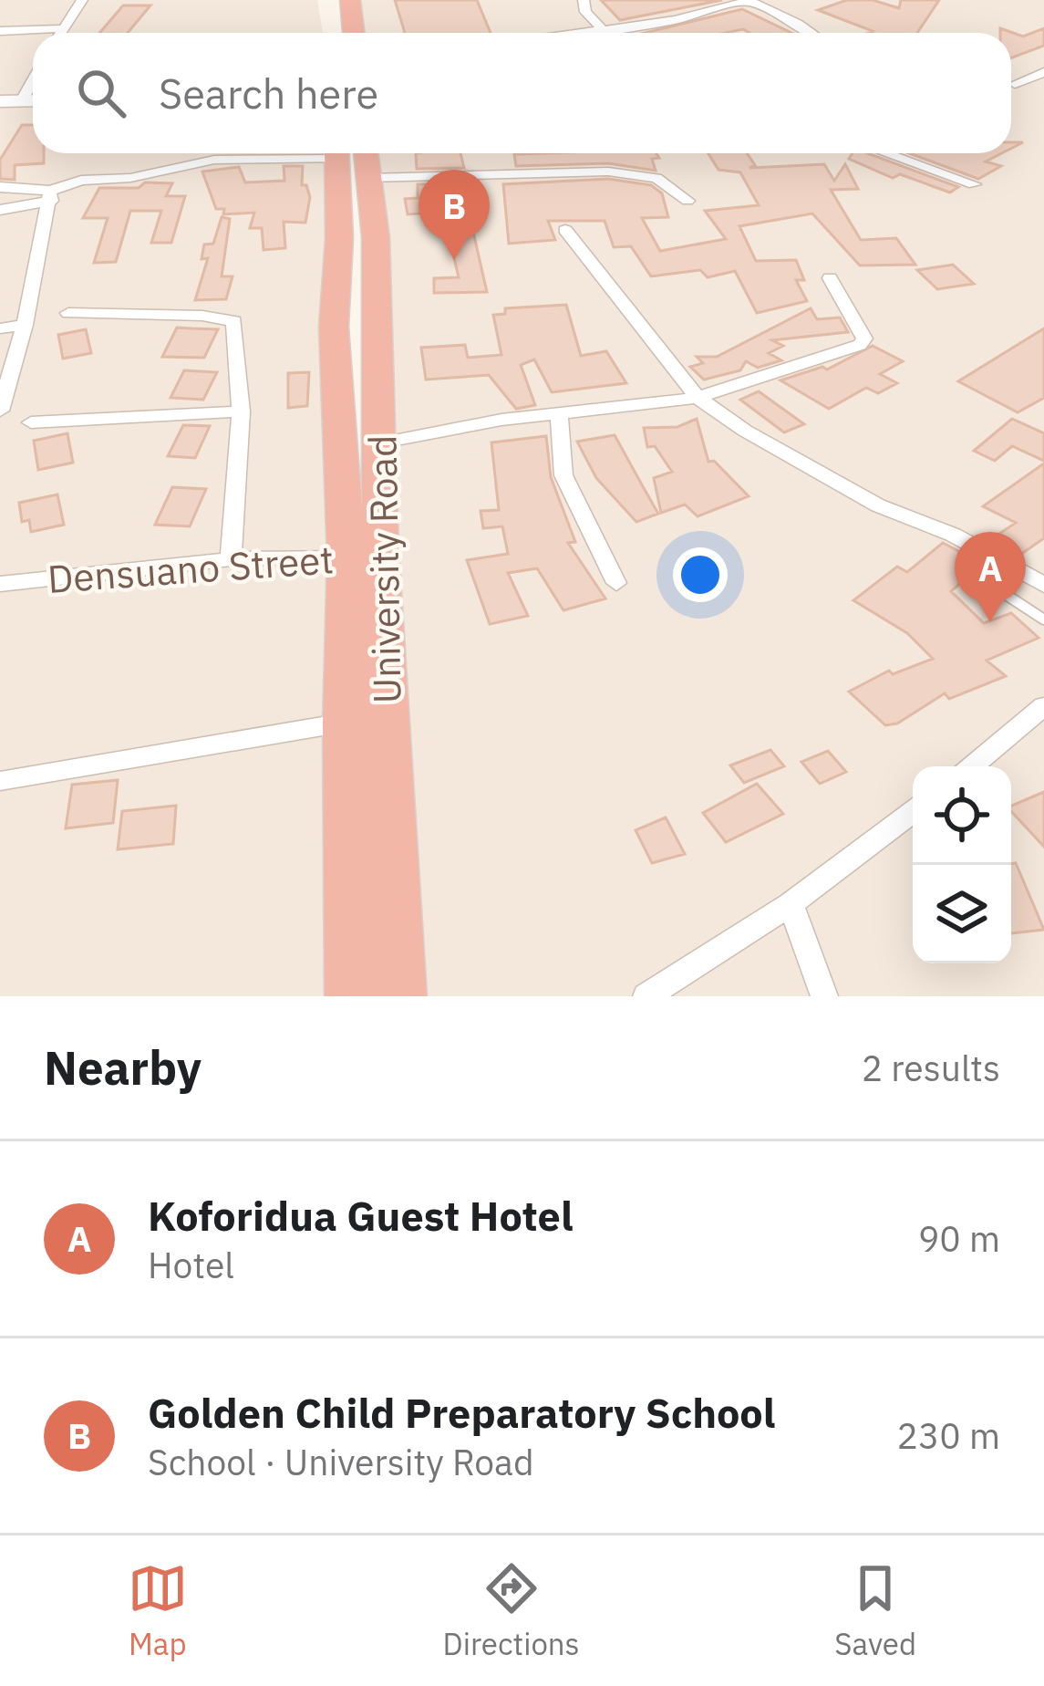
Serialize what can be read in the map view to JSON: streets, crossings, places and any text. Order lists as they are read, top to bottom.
{
  "streets": {
    "highway": ["University Road"],
    "street": ["Densuano Street"]
  },
  "crossings": [
    ["Densuano Street", "University Road"]
  ],
  "page": {
    "search": "Search here",
    "pins": ["B", "A"],
    "heading": ["Nearby", "2 results"],
    "list": [
      {
        "mark": "A",
        "name": "Koforidua Guest Hotel",
        "note": "Hotel",
        "value": "90 m"
      },
      {
        "mark": "B",
        "name": "Golden Child Preparatory School",
        "note": "School · University Road",
        "value": "230 m"
      }
    ],
    "nav": ["Map", "Directions", "Saved"]
  }
}
